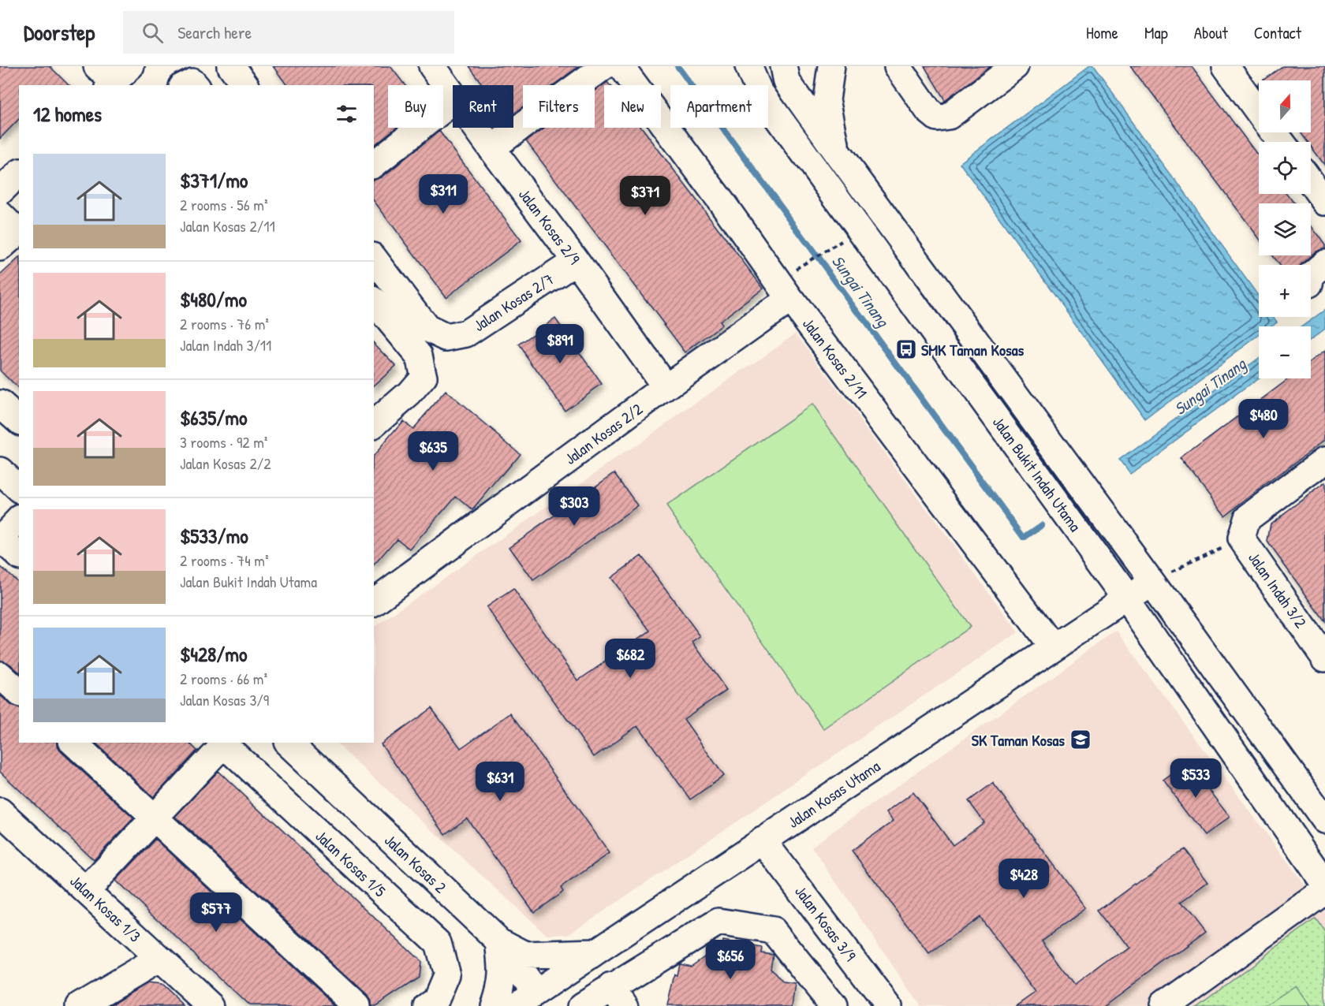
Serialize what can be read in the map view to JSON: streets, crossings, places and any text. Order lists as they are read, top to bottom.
{
  "streets": {
    "street": [
      "Jalan Kosas 2/9",
      "Jalan Kosas 2/7",
      "Jalan Kosas 2/11",
      "Jalan Kosas 2/2",
      "Jalan Bukit Indah Utama",
      "Jalan Indah 3/2",
      "Jalan Kosas Utama",
      "Jalan Kosas 1/5",
      "Jalan Kosas 2",
      "Jalan Kosas 1/3",
      "Jalan Kosas 3/9"
    ]
  },
  "crossings": [
    ["Jalan Kosas 2/9", "Jalan Kosas 2/7"],
    ["Jalan Kosas 2/9", "Jalan Kosas 2/2"],
    ["Jalan Kosas 2/11", "Jalan Kosas 2/2"],
    ["Jalan Kosas 2/11", "Jalan Kosas Utama"],
    ["Jalan Bukit Indah Utama", "Jalan Kosas Utama"],
    ["Jalan Kosas Utama", "Jalan Kosas 2"],
    ["Jalan Kosas Utama", "Jalan Kosas 3/9"]
  ],
  "water": ["Sungai Tinang"],
  "places": {
    "bus stop": ["SMK Taman Kosas"],
    "school or university": ["SK Taman Kosas"]
  },
  "north": "top",
  "page": {
    "header": "Doorstep",
    "search": "Search here",
    "nav": [
      "Home",
      "Map",
      "About",
      "Contact"
    ],
    "map_buttons": ["+", "−"],
    "chip": [
      "Buy",
      "Rent",
      "Filters",
      "New",
      "Apartment"
    ],
    "heading": "12 homes",
    "list": [
      {
        "name": "$371/mo",
        "note": "2 rooms · 56 m² · Jalan Kosas 2/11"
      },
      {
        "name": "$480/mo",
        "note": "2 rooms · 76 m² · Jalan Indah 3/11"
      },
      {
        "name": "$635/mo",
        "note": "3 rooms · 92 m² · Jalan Kosas 2/2"
      },
      {
        "name": "$533/mo",
        "note": "2 rooms · 74 m² · Jalan Bukit Indah Utama"
      },
      {
        "name": "$428/mo",
        "note": "2 rooms · 66 m² · Jalan Kosas 3/9"
      }
    ],
    "price": [
      "$311",
      "$371",
      "$891",
      "$480",
      "$635",
      "$303",
      "$682",
      "$533",
      "$631",
      "$428",
      "$577",
      "$656"
    ]
  }
}
